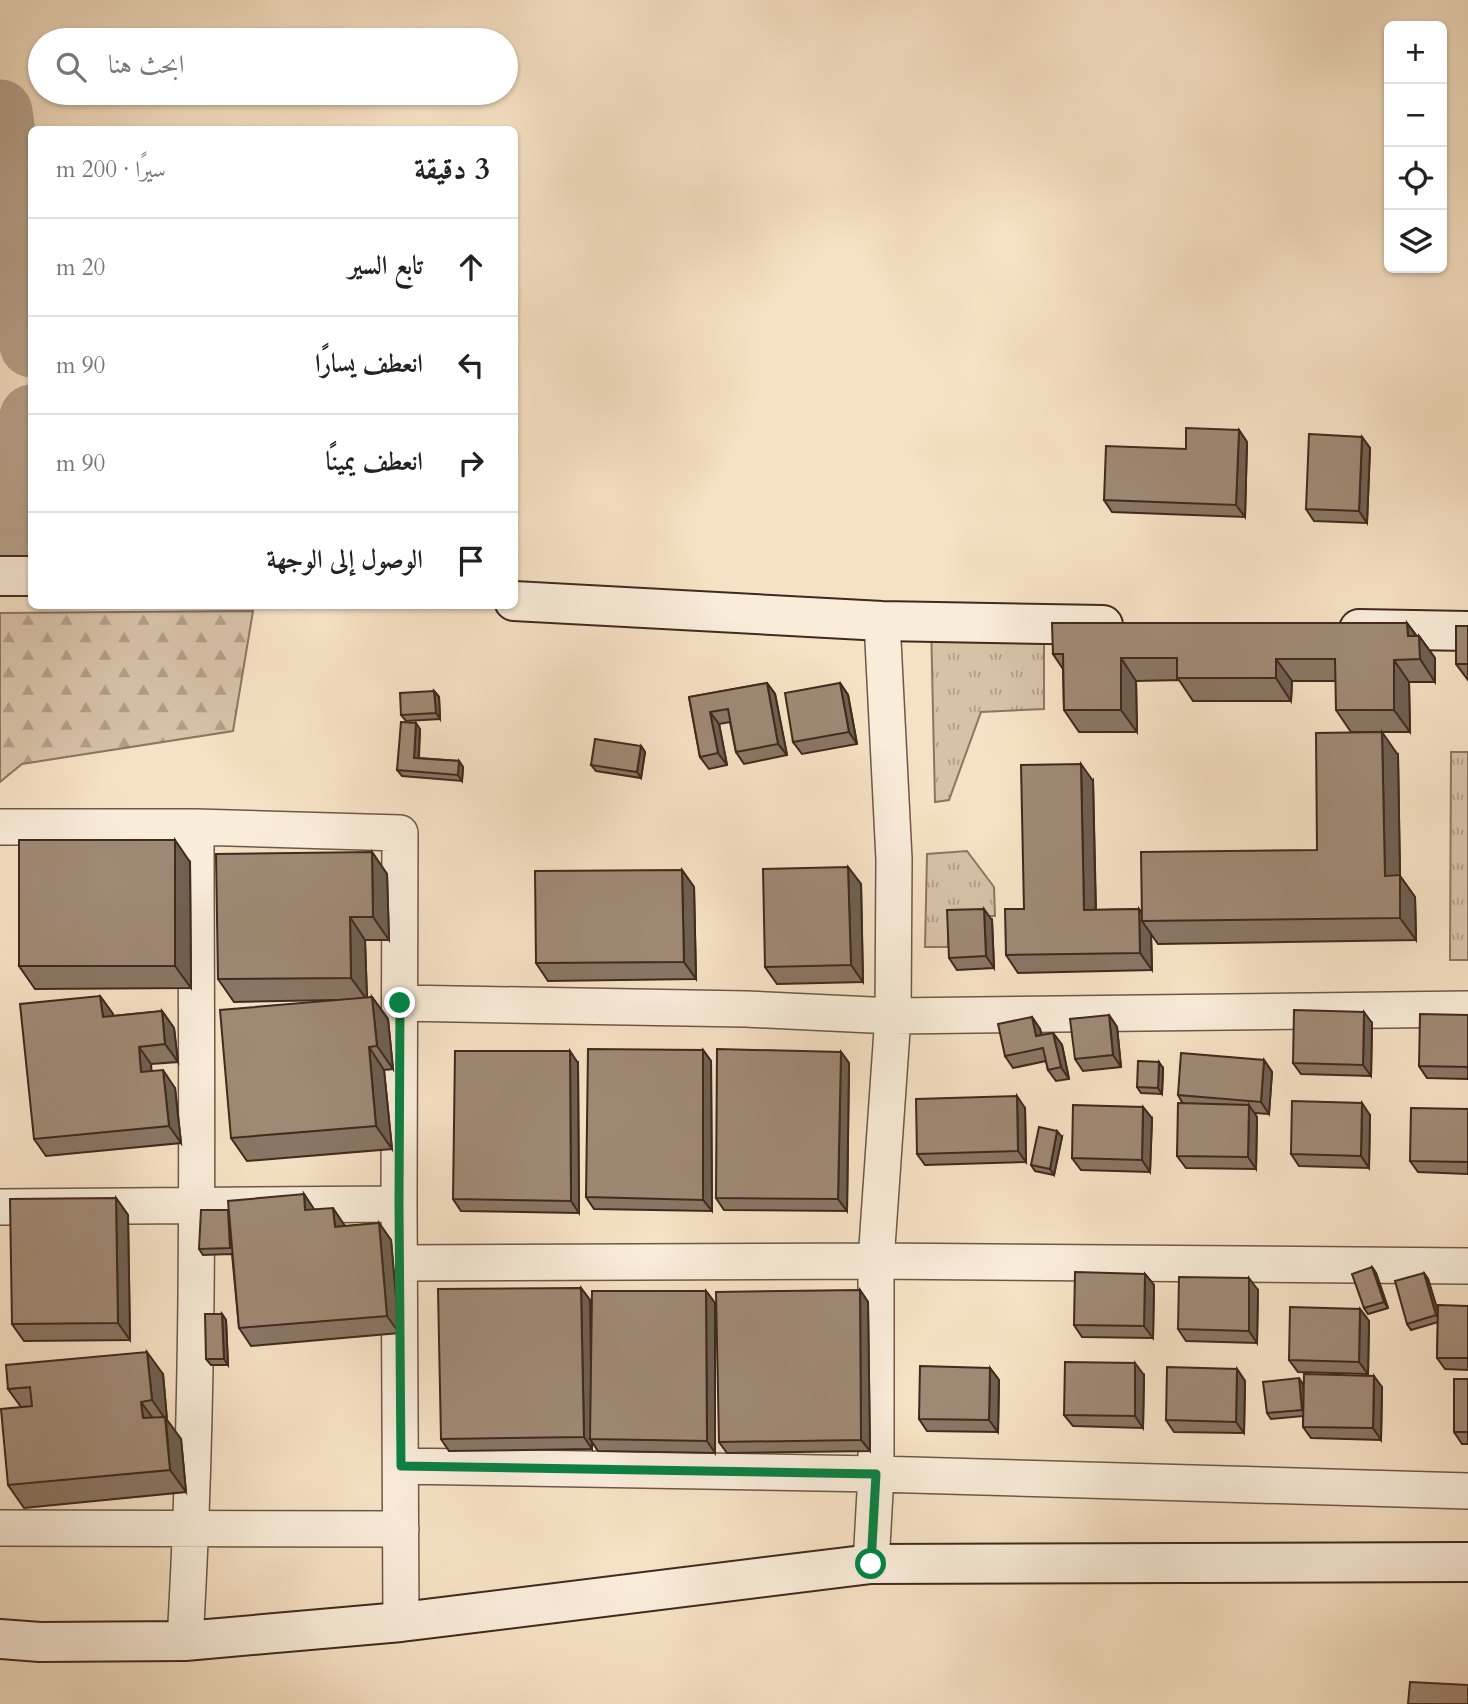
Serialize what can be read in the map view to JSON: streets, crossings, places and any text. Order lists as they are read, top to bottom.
{
  "page": {
    "map_buttons": ["+", "−"],
    "search": "ابحث هنا",
    "heading": ["3 دقيقة", "سيرًا · 200 m"],
    "list": [
      ["تابع السير", "20 m"],
      ["انعطف يسارًا", "90 m"],
      ["انعطف يمينًا", "90 m"],
      "الوصول إلى الوجهة"
    ]
  }
}
